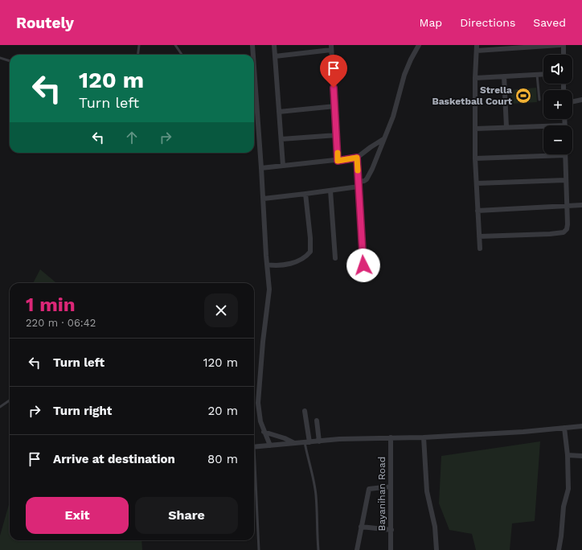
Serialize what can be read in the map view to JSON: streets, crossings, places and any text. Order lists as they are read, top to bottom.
{
  "streets": {
    "street": ["Bayanihan Road"]
  },
  "places": {
    "sports": ["Strella Basketball Court"]
  },
  "page": {
    "header": "Routely",
    "nav": ["Map", "Directions", "Saved"],
    "map_buttons": ["+", "−"],
    "turn": ["120 m", "Turn left"],
    "heading": ["1 min", "220 m · 06:42"],
    "list": [
      {
        "name": "Turn left",
        "value": "120 m"
      },
      {
        "name": "Turn right",
        "value": "20 m"
      },
      {
        "name": "Arrive at destination",
        "value": "80 m"
      }
    ],
    "buttons": ["Exit", "Share"]
  }
}
